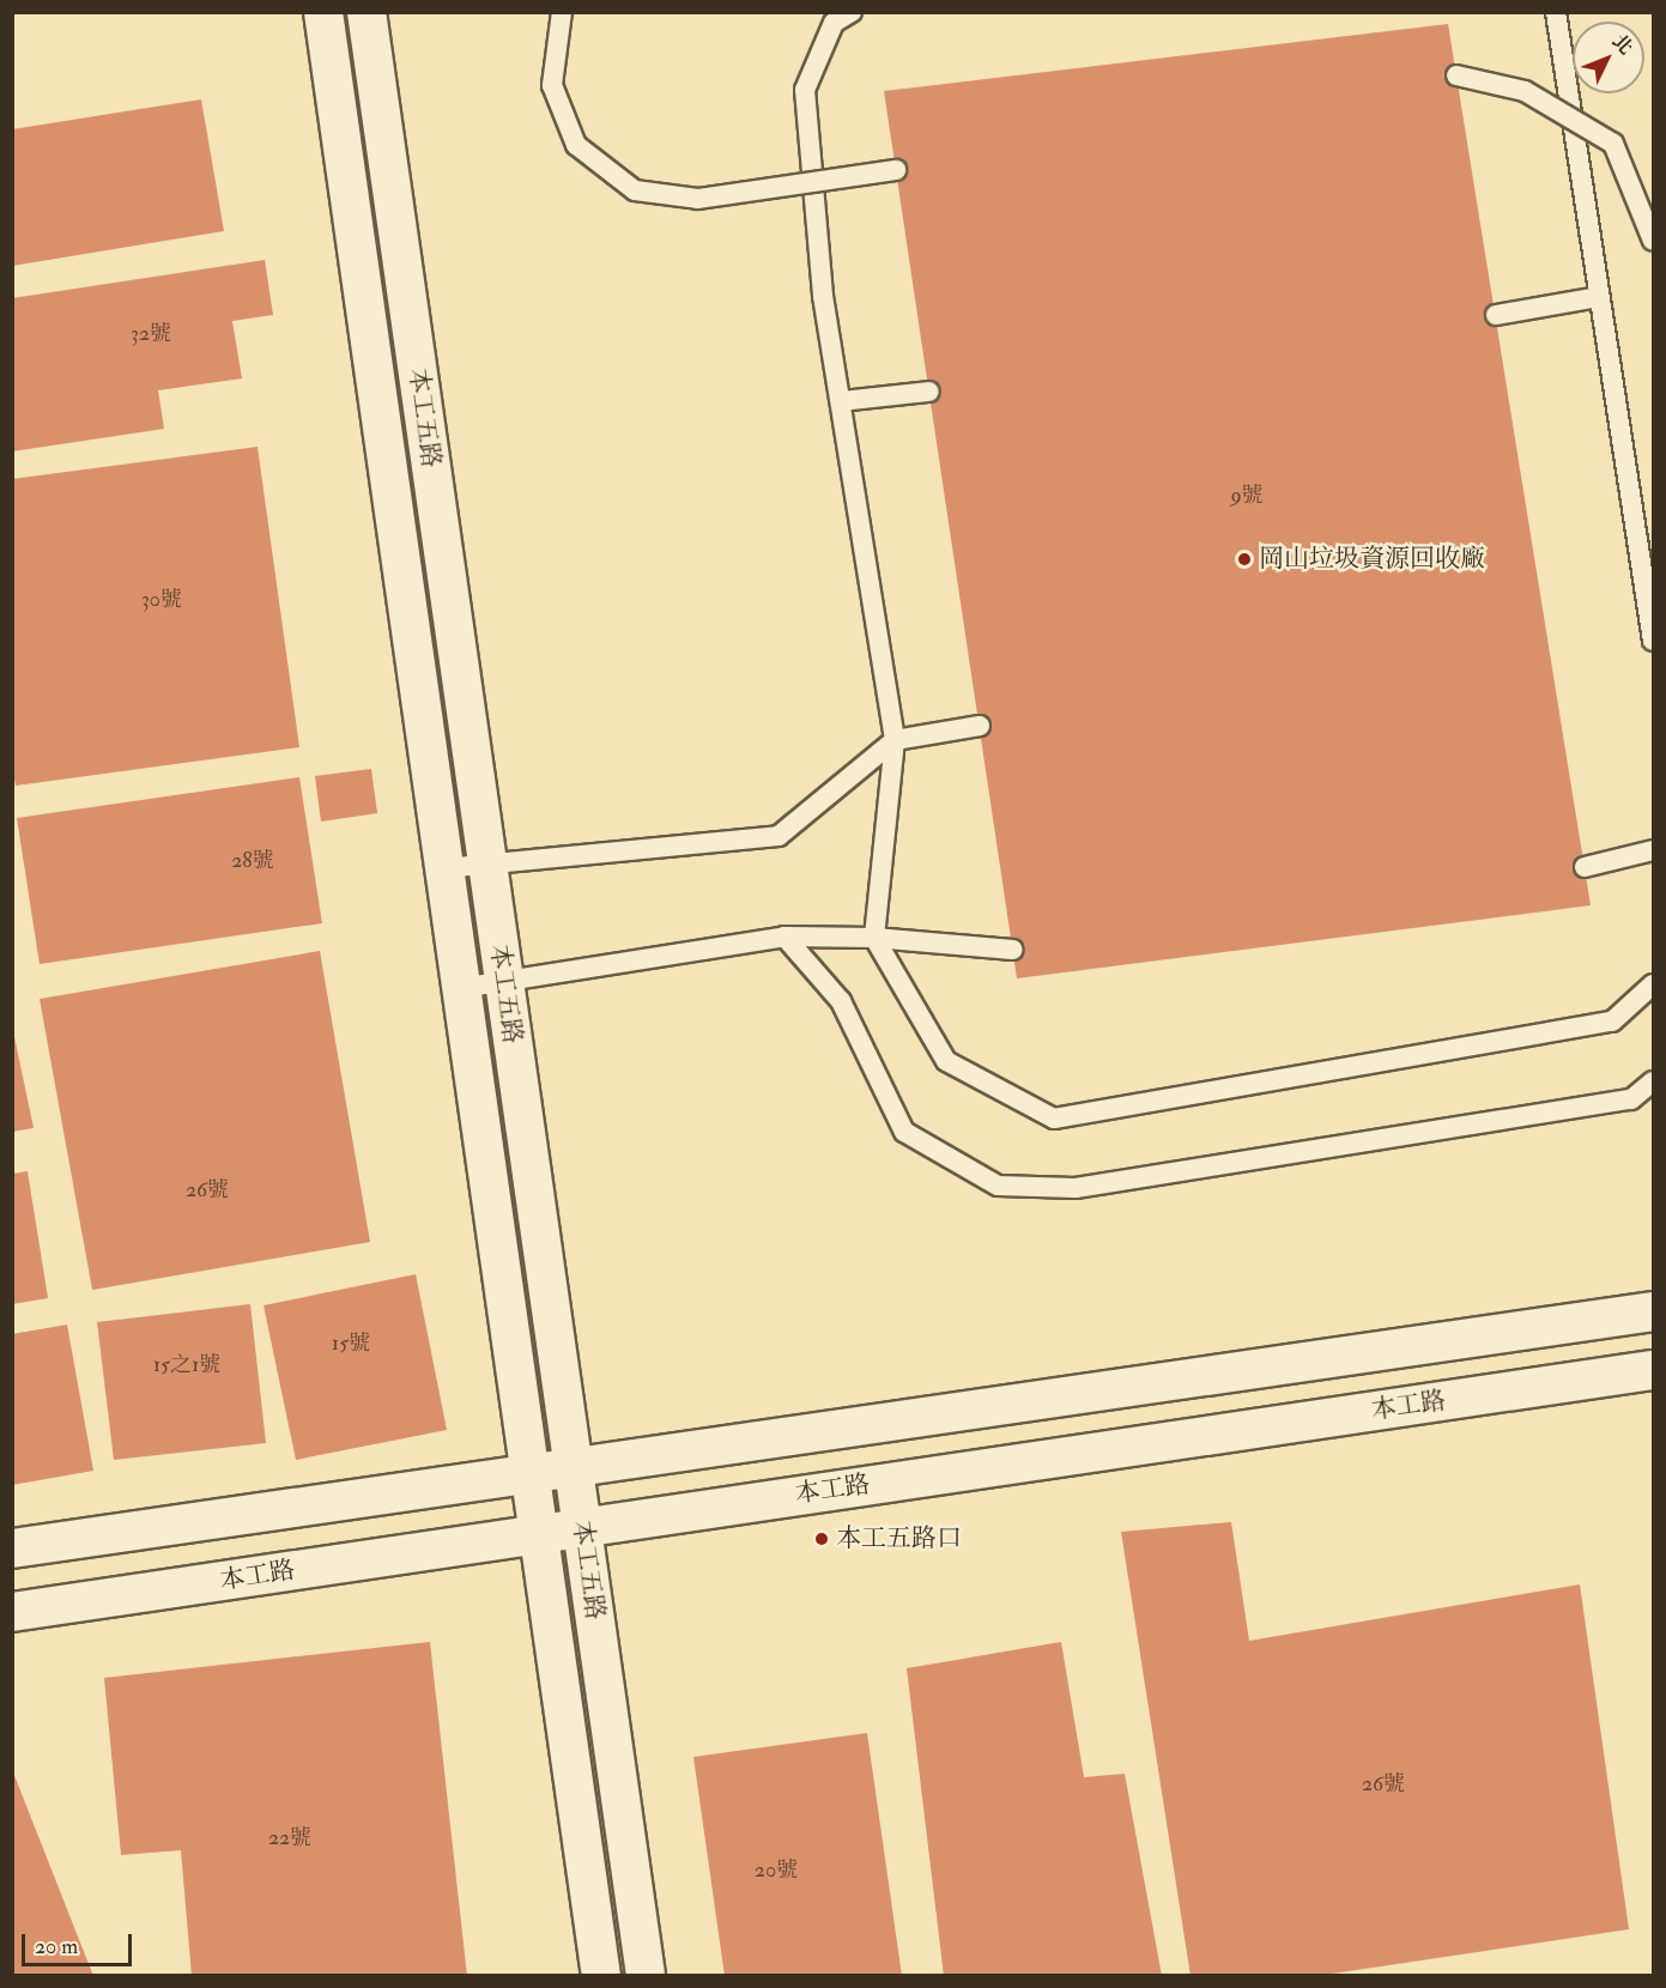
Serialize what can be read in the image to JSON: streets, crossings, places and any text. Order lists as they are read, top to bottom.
{
  "streets": {
    "street": ["本工五路", "本工路"]
  },
  "crossings": [
    ["本工五路", "本工路"]
  ],
  "places": ["岡山垃圾資源回收廠", "本工五路口"],
  "house_numbers": [
    "32號",
    "9號",
    "30號",
    "28號",
    "26號",
    "15號",
    "15之1號",
    "26號",
    "22號",
    "20號"
  ],
  "scale_bar": "20 m",
  "north": "top right"
}
